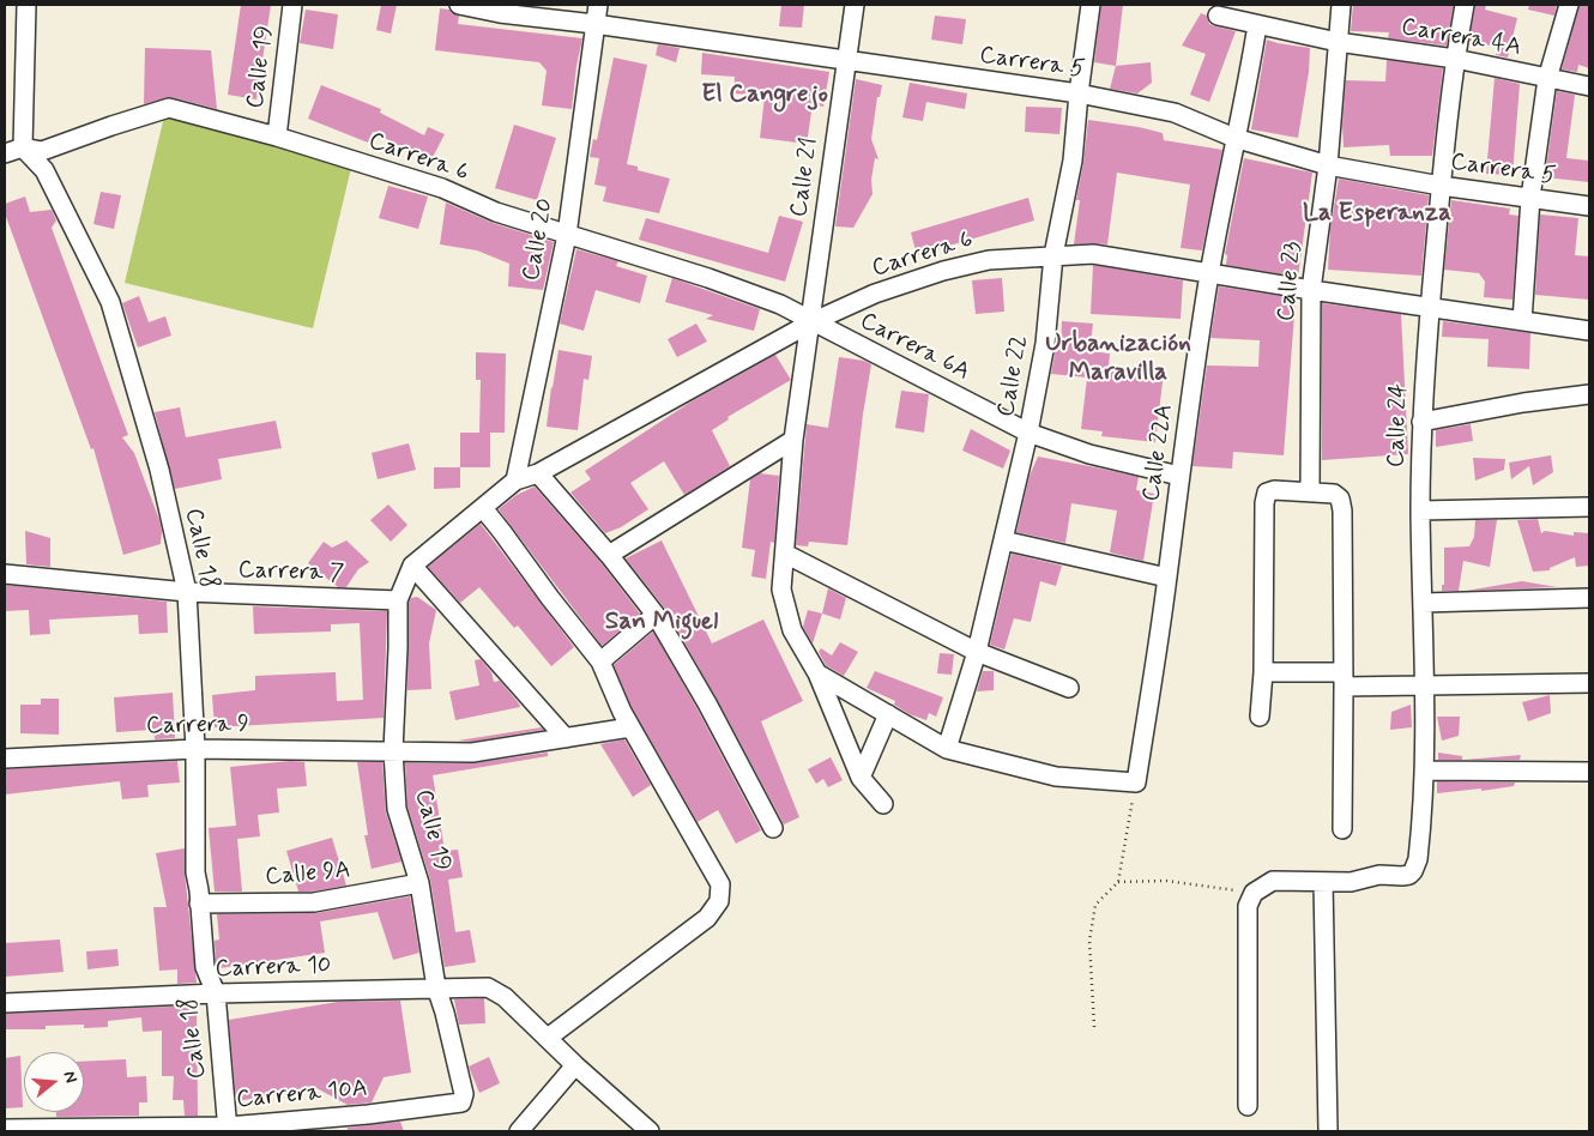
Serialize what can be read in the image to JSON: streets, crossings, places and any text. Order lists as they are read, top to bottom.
{
  "streets": {
    "street": [
      "Carrera 4A",
      "Carrera 5",
      "Calle 19",
      "Carrera 6",
      "Calle 21",
      "Calle 20",
      "Calle 23",
      "Carrera 6A",
      "Calle 22",
      "Calle 24",
      "Calle 22A",
      "Calle 18",
      "Carrera 7",
      "Carrera 9",
      "Calle 9A",
      "Carrera 10",
      "Carrera 10A"
    ]
  },
  "crossings": [
    ["Carrera 4A", "Calle 23"],
    ["Carrera 4A", "Calle 24"],
    ["Carrera 4A", "Calle 22A"],
    ["Carrera 5", "Calle 21"],
    ["Carrera 5", "Calle 20"],
    ["Carrera 5", "Calle 23"],
    ["Carrera 5", "Calle 22"],
    ["Carrera 5", "Calle 24"],
    ["Carrera 5", "Calle 22A"],
    ["Calle 19", "Carrera 6"],
    ["Calle 19", "Carrera 7"],
    ["Calle 19", "Carrera 9"],
    ["Calle 19", "Calle 9A"],
    ["Calle 19", "Carrera 10"],
    ["Calle 19", "Carrera 10A"],
    ["Carrera 6", "Calle 21"],
    ["Carrera 6", "Calle 20"],
    ["Carrera 6", "Calle 23"],
    ["Carrera 6", "Carrera 6A"],
    ["Carrera 6", "Calle 22"],
    ["Carrera 6", "Calle 24"],
    ["Carrera 6", "Calle 22A"],
    ["Carrera 6", "Calle 18"],
    ["Calle 21", "Carrera 6A"],
    ["Carrera 6A", "Calle 22"],
    ["Carrera 6A", "Calle 22A"],
    ["Calle 18", "Carrera 7"],
    ["Calle 18", "Carrera 9"],
    ["Calle 18", "Calle 9A"],
    ["Calle 18", "Carrera 10"],
    ["Calle 18", "Carrera 10A"]
  ],
  "districts": [
    "El Cangrejo",
    "La Esperanza",
    "Urbanización Maravilla",
    "San Miguel"
  ],
  "north": "right"
}
